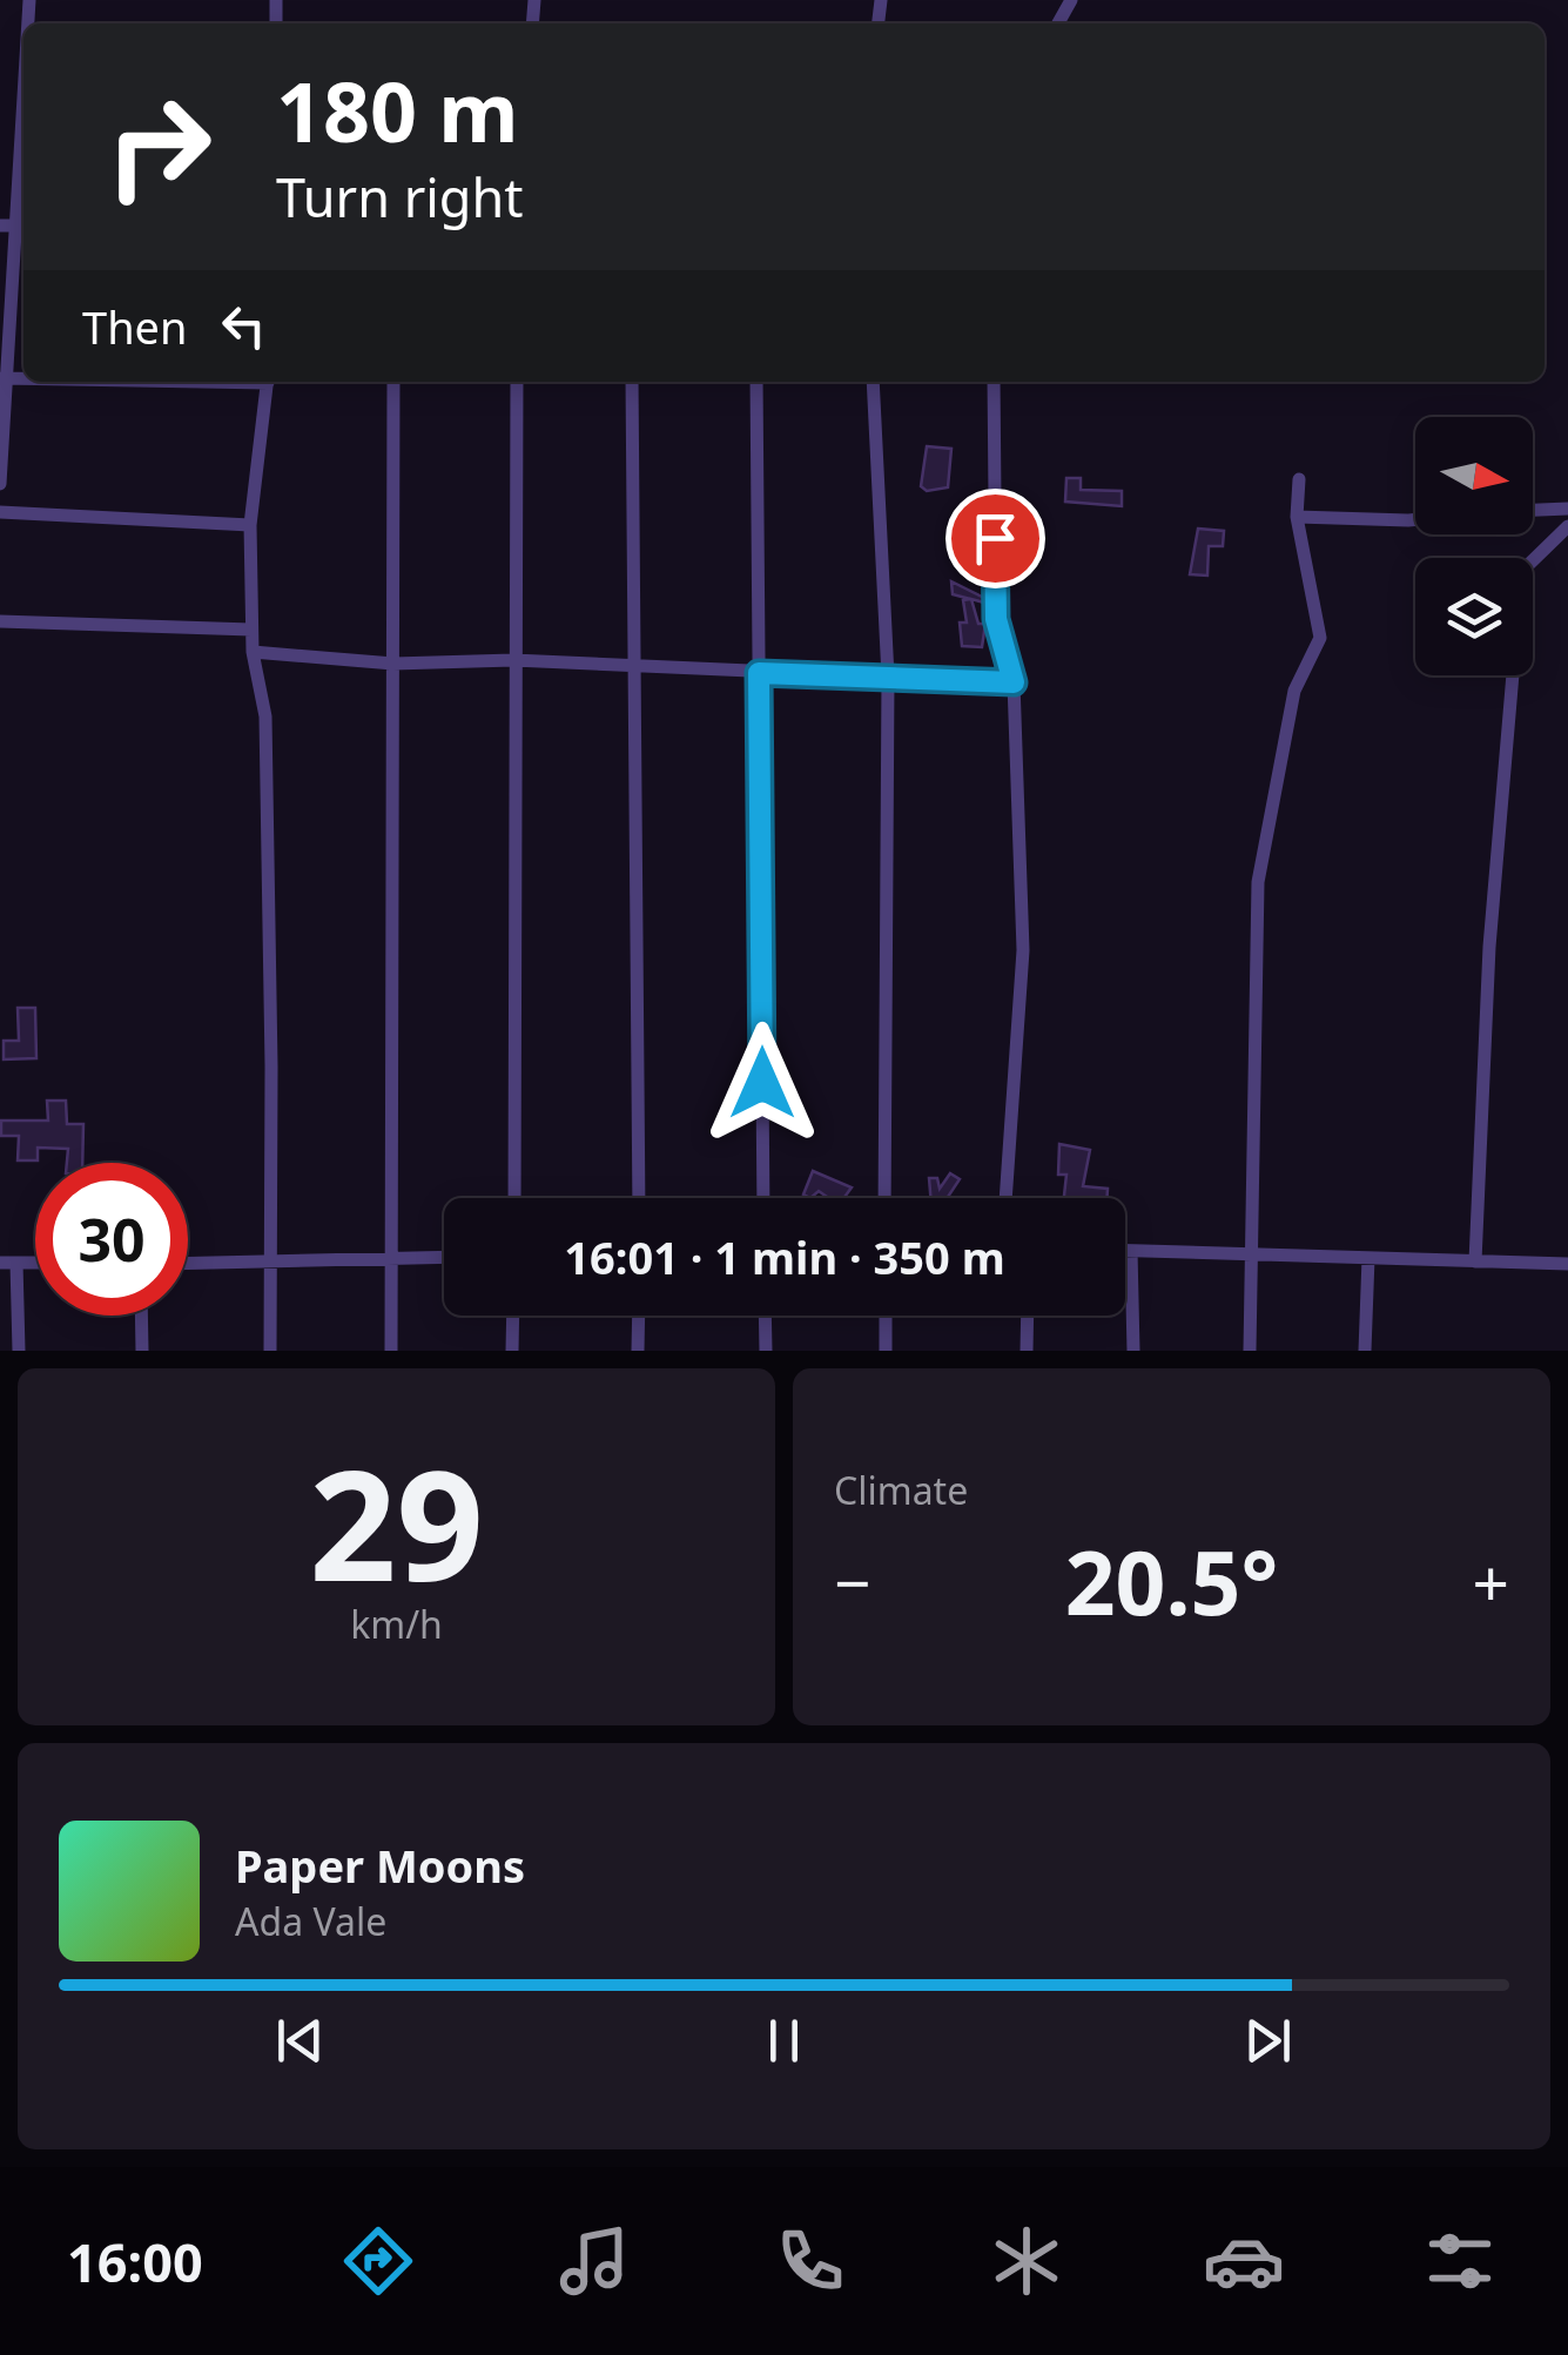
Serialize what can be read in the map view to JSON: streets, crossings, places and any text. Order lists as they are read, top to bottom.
{
  "north": "right",
  "page": {
    "turn": ["180 m", "Turn right"],
    "then": "Then",
    "limit": "30",
    "trip": "16:01 · 1 min · 350 m",
    "tile": [
      ["29", "km/h"],
      "Climate"
    ],
    "heat": ["−", "20.5°", "+"],
    "song": ["Paper Moons", "Ada Vale"],
    "tabs": "16:00"
  }
}
